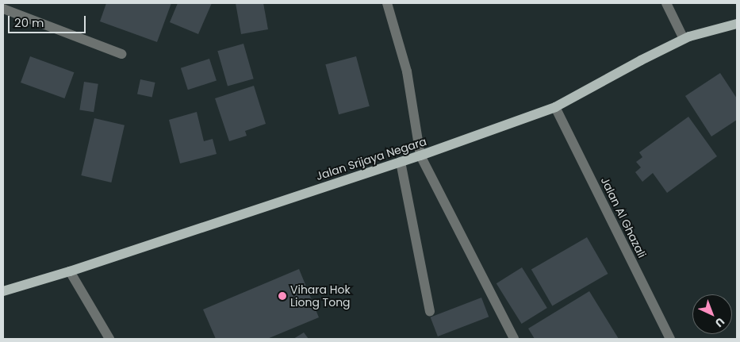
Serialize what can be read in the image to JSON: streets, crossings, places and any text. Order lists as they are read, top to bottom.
{
  "streets": {
    "main road": ["Jalan Srijaya Negara"],
    "street": ["Jalan Al Ghazali"]
  },
  "crossings": [
    ["Jalan Srijaya Negara", "Jalan Al Ghazali"]
  ],
  "places": ["Vihara Hok Liong Tong"],
  "scale_bar": "20 m",
  "north": "bottom right"
}
